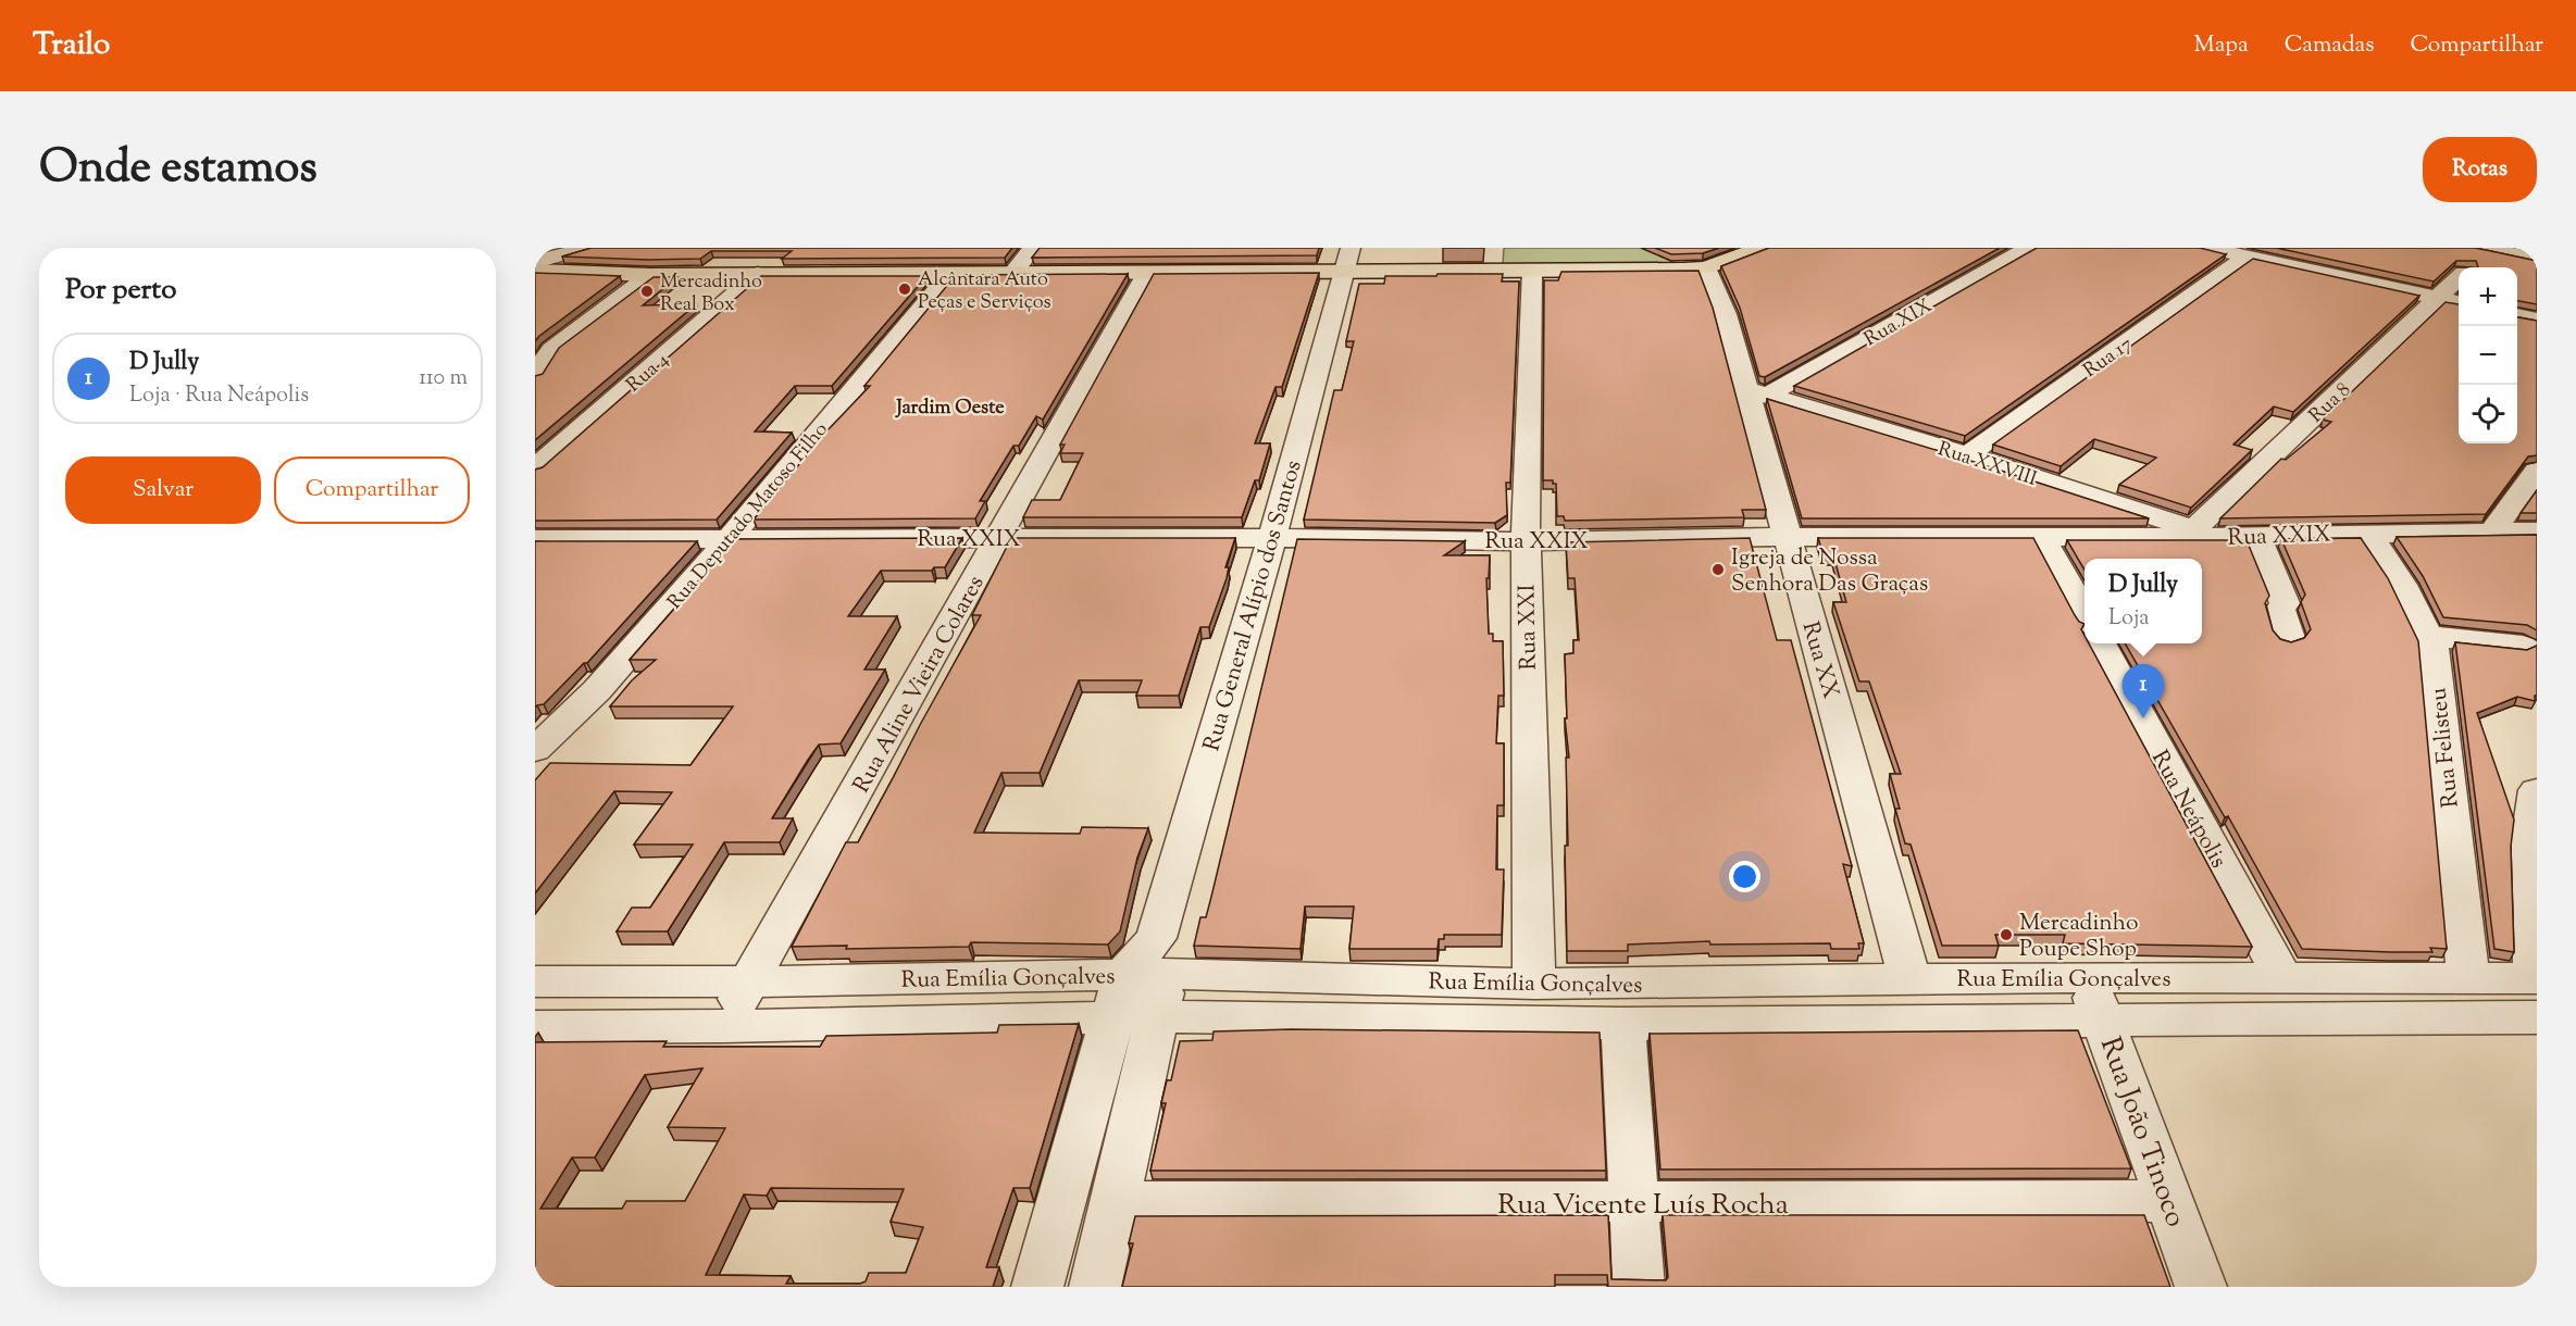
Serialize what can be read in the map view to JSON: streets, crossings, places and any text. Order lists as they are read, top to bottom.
{
  "streets": {
    "street": [
      "Rua XIX",
      "Rua 17",
      "Rua 4",
      "Rua 8",
      "Rua XXVIII",
      "Rua Deputado Matoso Filho",
      "Rua XXIX",
      "Rua General Alípio dos Santos",
      "Rua XXI",
      "Rua XX",
      "Rua Aline Vieira Colares",
      "Rua Felisteu",
      "Rua Neápolis",
      "Rua Emília Gonçalves",
      "Rua João Tinoco",
      "Rua Vicente Luís Rocha"
    ]
  },
  "crossings": [
    ["Rua XIX", "Rua XXVIII"],
    ["Rua XIX", "Rua XX"],
    ["Rua 17", "Rua XXVIII"],
    ["Rua 8", "Rua XXVIII"],
    ["Rua XXVIII", "Rua XXIX"],
    ["Rua XXVIII", "Rua XX"],
    ["Rua Deputado Matoso Filho", "Rua XXIX"],
    ["Rua XXIX", "Rua General Alípio dos Santos"],
    ["Rua XXIX", "Rua XXI"],
    ["Rua XXIX", "Rua XX"],
    ["Rua XXIX", "Rua Aline Vieira Colares"],
    ["Rua XXIX", "Rua Felisteu"],
    ["Rua General Alípio dos Santos", "Rua Emília Gonçalves"],
    ["Rua General Alípio dos Santos", "Rua Vicente Luís Rocha"],
    ["Rua XXI", "Rua Emília Gonçalves"],
    ["Rua XX", "Rua Emília Gonçalves"],
    ["Rua Aline Vieira Colares", "Rua Emília Gonçalves"],
    ["Rua Felisteu", "Rua Emília Gonçalves"],
    ["Rua Neápolis", "Rua Emília Gonçalves"],
    ["Rua Emília Gonçalves", "Rua João Tinoco"],
    ["Rua João Tinoco", "Rua Vicente Luís Rocha"]
  ],
  "districts": ["Jardim Oeste"],
  "places": [
    "Alcântara Auto Peças e Serviços",
    "Mercadinho Real Box",
    "Igreja de Nossa Senhora Das Graças",
    "Mercadinho Poupe Shop"
  ],
  "page": {
    "header": "Trailo",
    "nav": ["Mapa", "Camadas", "Compartilhar"],
    "title": "Onde estamos",
    "buttons": [
      "Rotas",
      ["Salvar", "Compartilhar"]
    ],
    "heading": "Por perto",
    "map_buttons": ["+", "−"],
    "list": [
      {
        "mark": "1",
        "name": "D Jully",
        "note": "Loja · Rua Neápolis",
        "value": "110 m"
      }
    ],
    "popup": ["D Jully", "Loja"],
    "pins": "1"
  }
}
